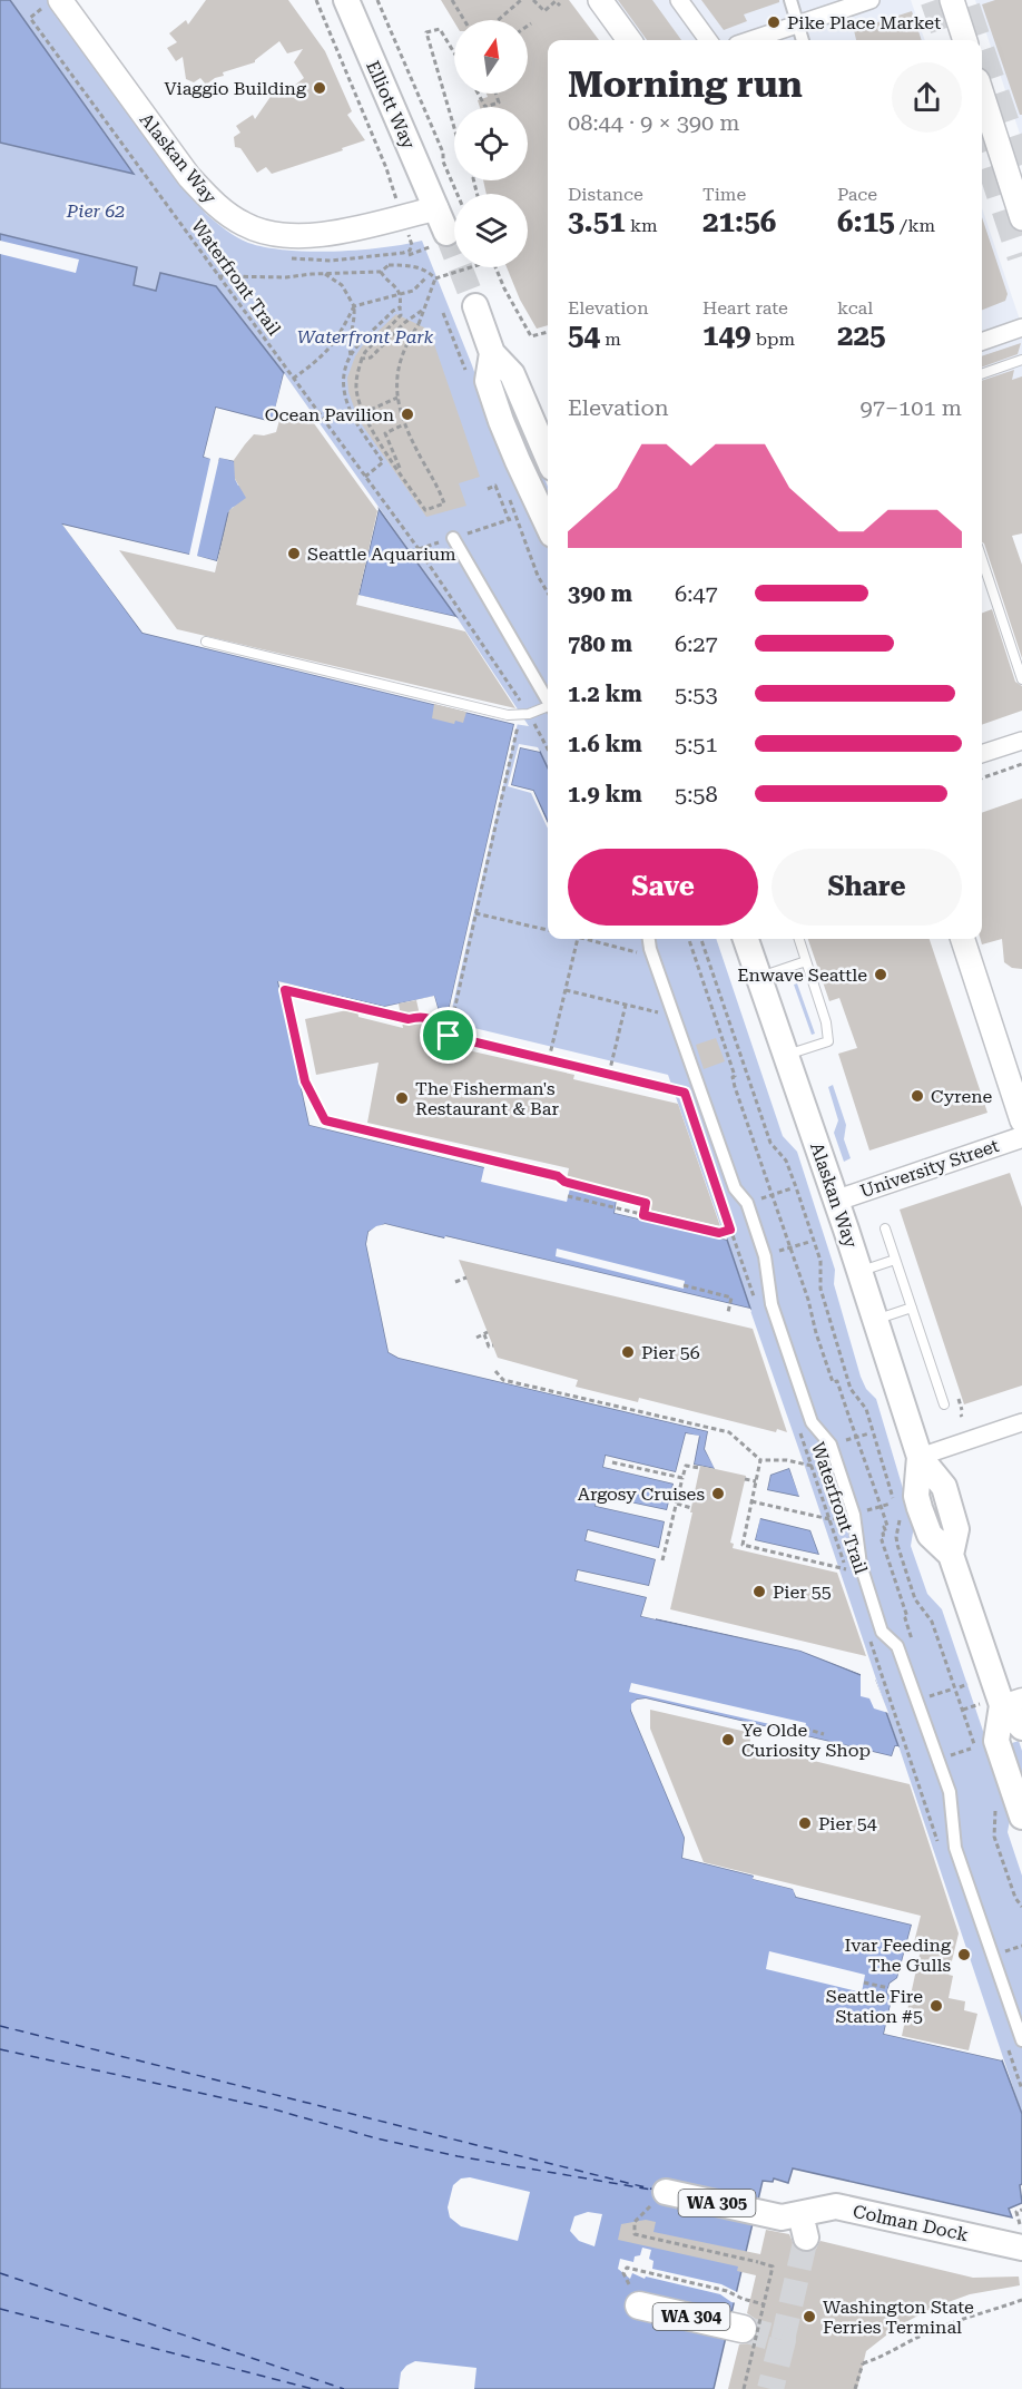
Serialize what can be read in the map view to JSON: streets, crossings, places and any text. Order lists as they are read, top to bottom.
{
  "streets": {
    "highway": ["WA 304"],
    "main road": [
      "Elliott Way",
      "Alaskan Way",
      "WA 305",
      "Colman Dock"
    ],
    "street": ["University Street"],
    "path": ["Waterfront Trail"]
  },
  "crossings": [
    ["Elliott Way", "Alaskan Way"],
    ["Alaskan Way", "University Street"]
  ],
  "parks": ["Pier 62", "Waterfront Park"],
  "places": [
    "Pike Place Market",
    "Viaggio Building",
    "Ocean Pavilion",
    "Seattle Aquarium",
    "Enwave Seattle",
    "Cyrene",
    "The Fisherman's Restaurant & Bar",
    "Pier 56",
    "Argosy Cruises",
    "Pier 55",
    "Ye Olde Curiosity Shop",
    "Pier 54",
    "Ivar Feeding The Gulls",
    "Seattle Fire Station #5",
    "Washington State Ferries Terminal"
  ],
  "north": "top",
  "page": {
    "heading": ["Morning run", "08:44 · 9 × 390 m"],
    "stats": [
      ["Distance", "3.51 km"],
      ["Time", "21:56"],
      ["Pace", "6:15 /km"],
      ["Elevation", "54 m"],
      ["Heart rate", "149 bpm"],
      ["kcal", "225"]
    ],
    "chart": ["Elevation", "97–101 m"],
    "list": [
      {
        "name": "390 m",
        "note": "6:47"
      },
      {
        "name": "780 m",
        "note": "6:27"
      },
      {
        "name": "1.2 km",
        "note": "5:53"
      },
      {
        "name": "1.6 km",
        "note": "5:51"
      },
      {
        "name": "1.9 km",
        "note": "5:58"
      }
    ],
    "buttons": ["Save", "Share"]
  }
}
